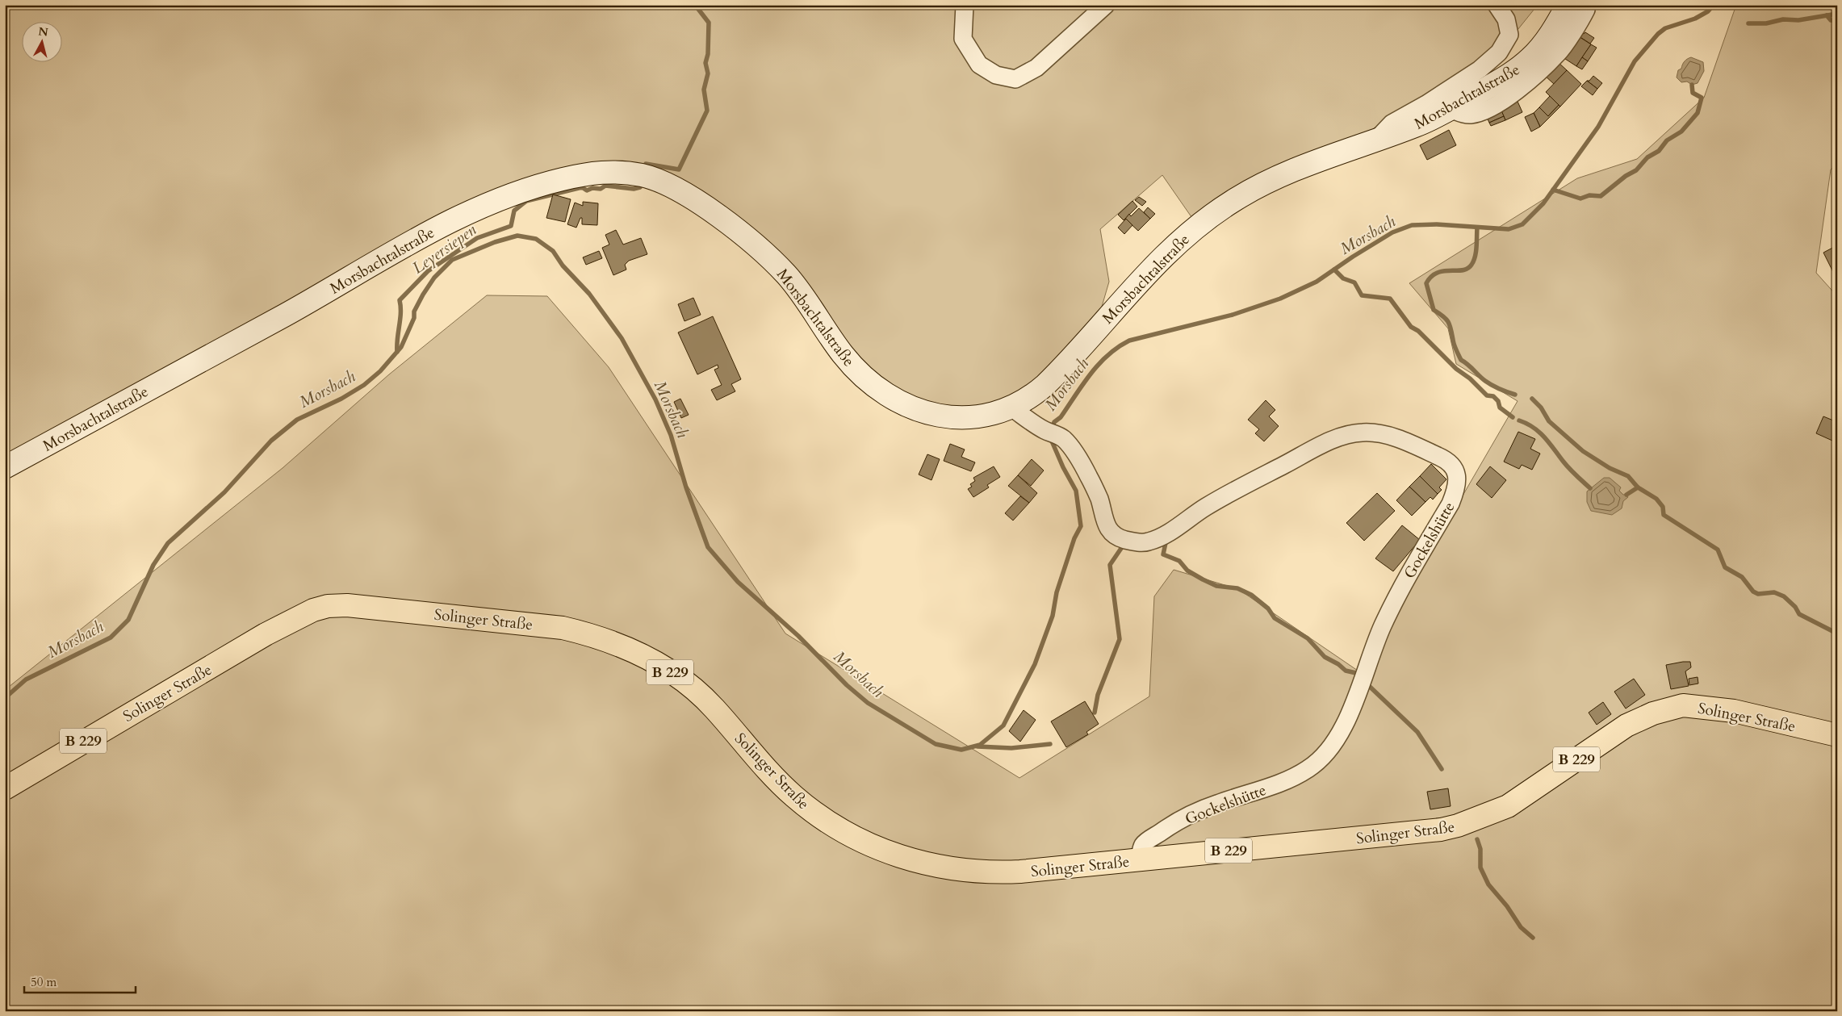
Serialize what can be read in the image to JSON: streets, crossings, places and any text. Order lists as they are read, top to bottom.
{
  "streets": {
    "main road": ["Morsbachtalstraße", "Solinger Straße", "B 229"],
    "street": ["Gockelshütte"]
  },
  "crossings": [
    ["Morsbachtalstraße", "Gockelshütte"],
    ["Gockelshütte", "Solinger Straße"]
  ],
  "water": ["Morsbach", "Leyersiepen"],
  "scale_bar": "50 m",
  "north": "top"
}
